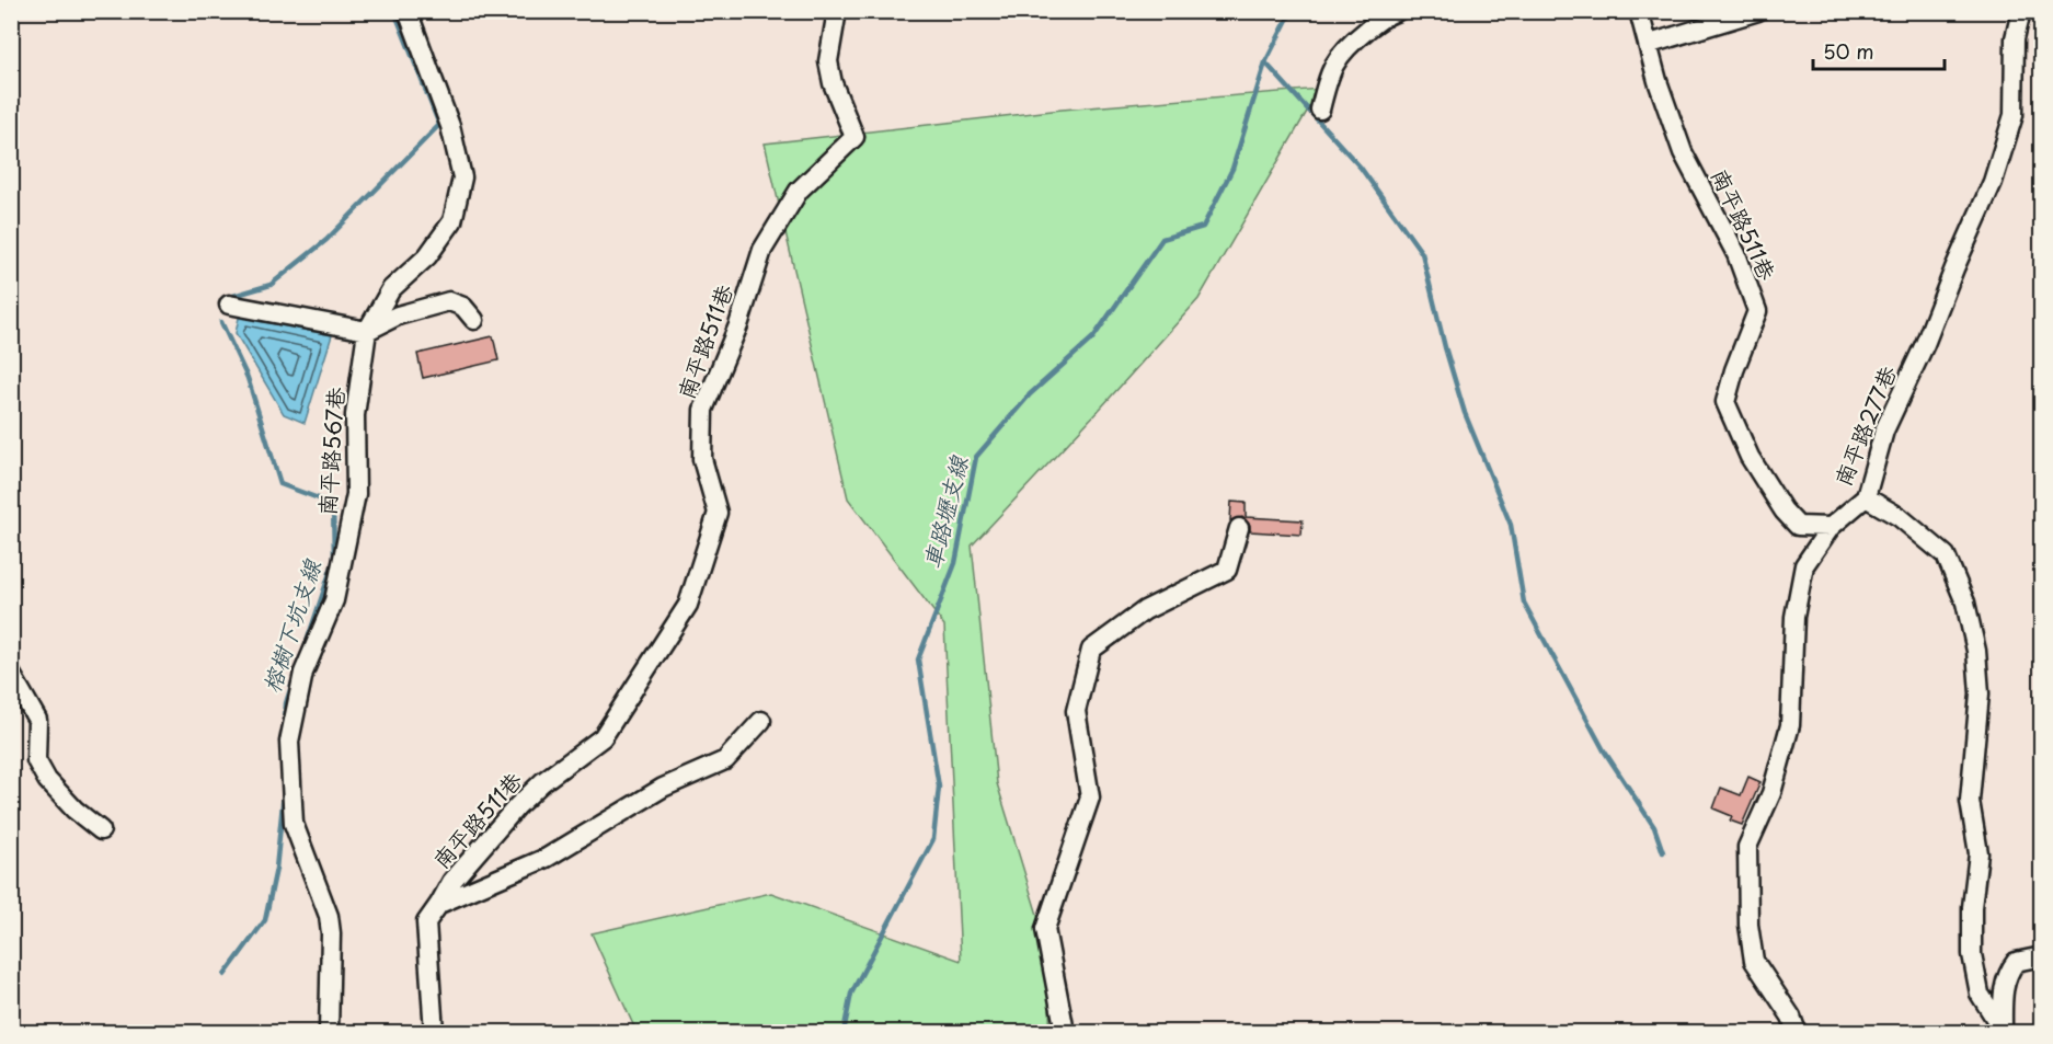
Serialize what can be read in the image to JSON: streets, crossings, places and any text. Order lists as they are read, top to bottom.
{
  "streets": {
    "lane": ["南平路511巷", "南平路277巷", "南平路567巷"]
  },
  "crossings": [
    ["南平路511巷", "南平路277巷"]
  ],
  "water": ["車路壢支線", "榕樹下坑支線"],
  "scale_bar": "50 m"
}
